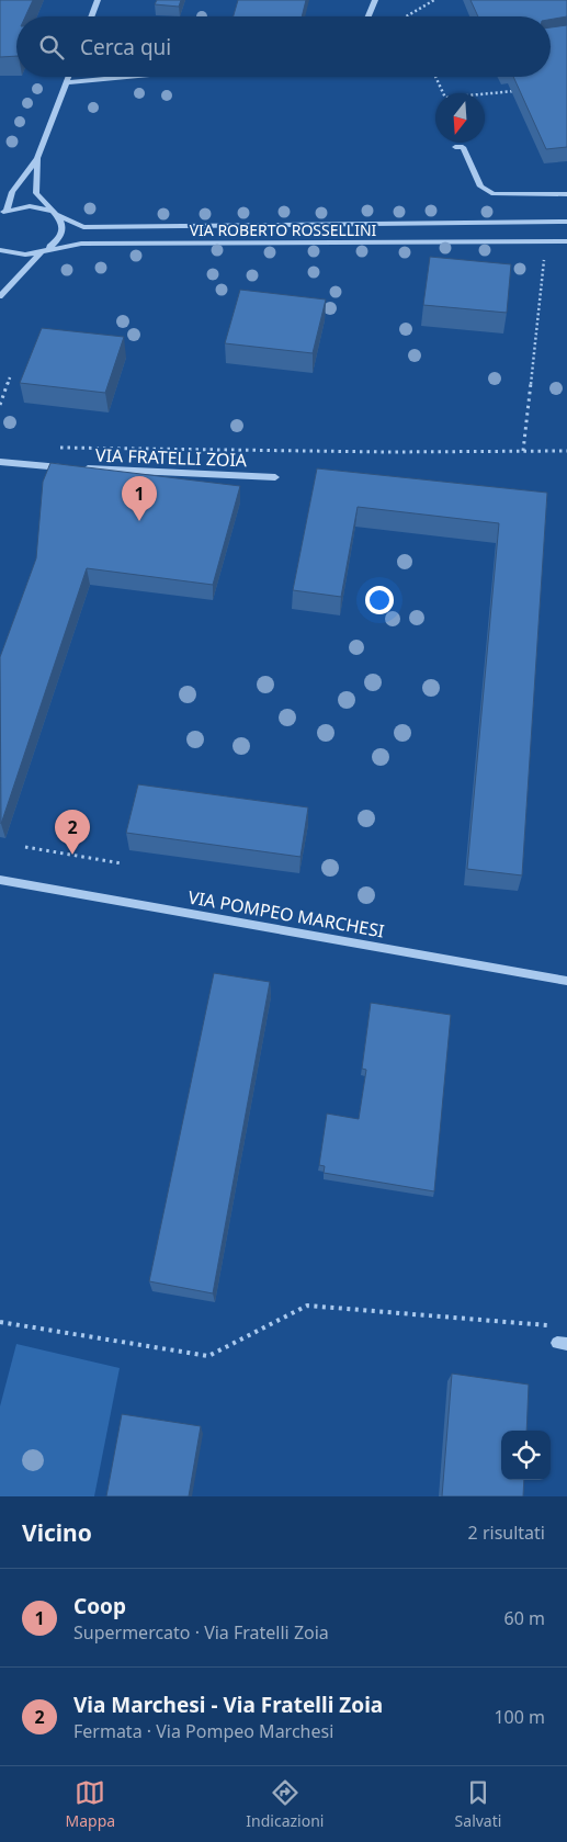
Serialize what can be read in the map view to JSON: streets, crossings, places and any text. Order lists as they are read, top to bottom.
{
  "streets": {
    "street": ["VIA ROBERTO ROSSELLINI", "VIA FRATELLI ZOIA", "VIA POMPEO MARCHESI"]
  },
  "north": "bottom",
  "page": {
    "search": "Cerca qui",
    "pins": ["1", "2"],
    "heading": ["Vicino", "2 risultati"],
    "list": [
      {
        "mark": "1",
        "name": "Coop",
        "note": "Supermercato · Via Fratelli Zoia",
        "value": "60 m"
      },
      {
        "mark": "2",
        "name": "Via Marchesi - Via Fratelli Zoia",
        "note": "Fermata · Via Pompeo Marchesi",
        "value": "100 m"
      }
    ],
    "nav": ["Mappa", "Indicazioni", "Salvati"]
  }
}
